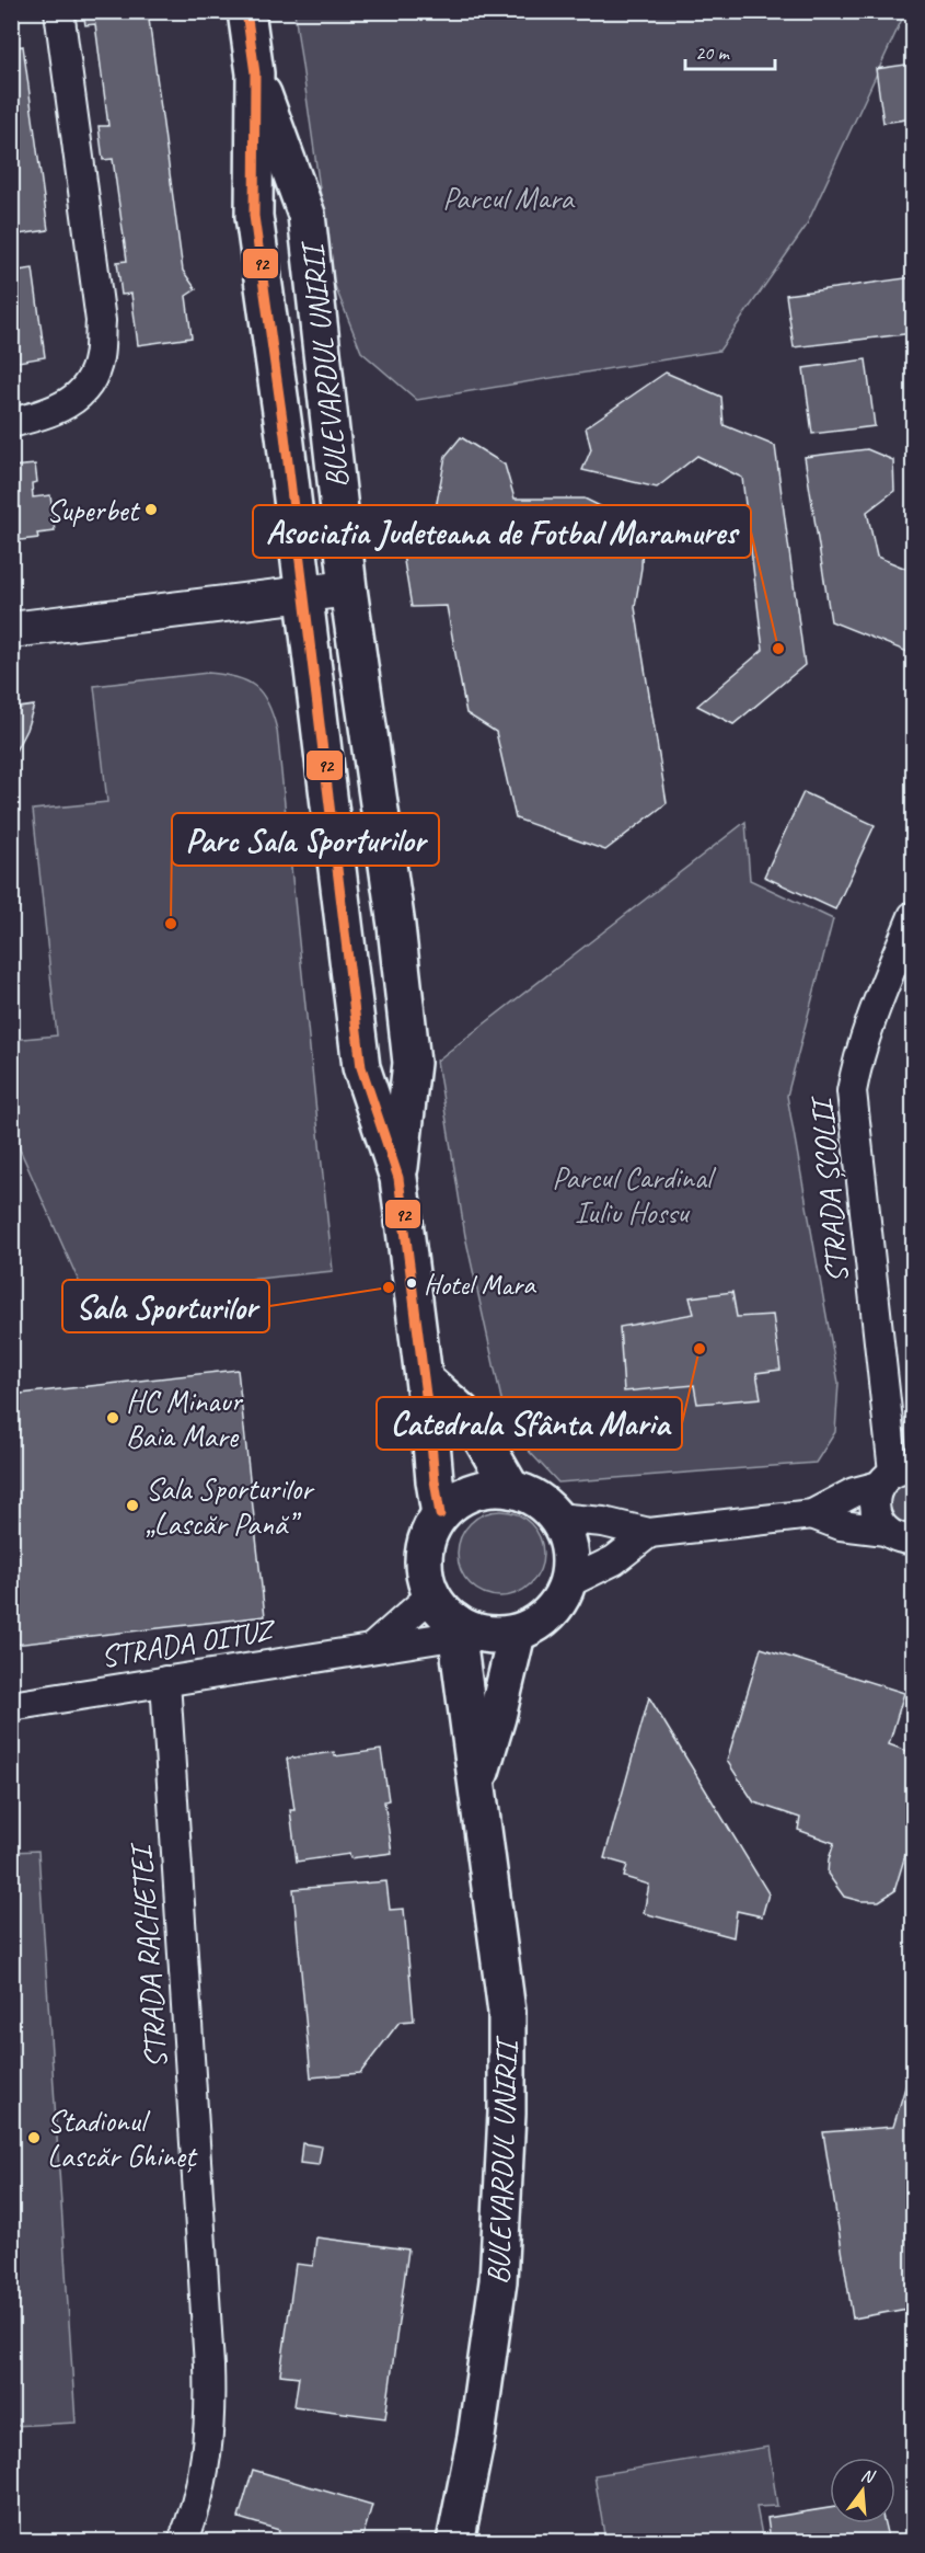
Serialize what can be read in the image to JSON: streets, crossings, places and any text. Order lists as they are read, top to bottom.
{
  "streets": {
    "main road": ["BULEVARDUL UNIRII"],
    "street": ["STRADA ȘCOLII", "STRADA OITUZ", "STRADA RACHETEI"]
  },
  "crossings": [
    ["BULEVARDUL UNIRII", "STRADA OITUZ"],
    ["STRADA OITUZ", "STRADA RACHETEI"]
  ],
  "parks": ["Parcul Mara", "Parcul Cardinal Iuliu Hossu"],
  "places": [
    "Superbet",
    "Asociatia Judeteana de Fotbal Maramures",
    "Parc Sala Sporturilor",
    "Hotel Mara",
    "Sala Sporturilor",
    "Catedrala Sfânta Maria",
    "HC Minaur Baia Mare",
    "Sala Sporturilor „Lascăr Pană”",
    "Stadionul Lascăr Ghineț"
  ],
  "lines": ["transit line 92"],
  "scale_bar": "20 m",
  "north": "top"
}
